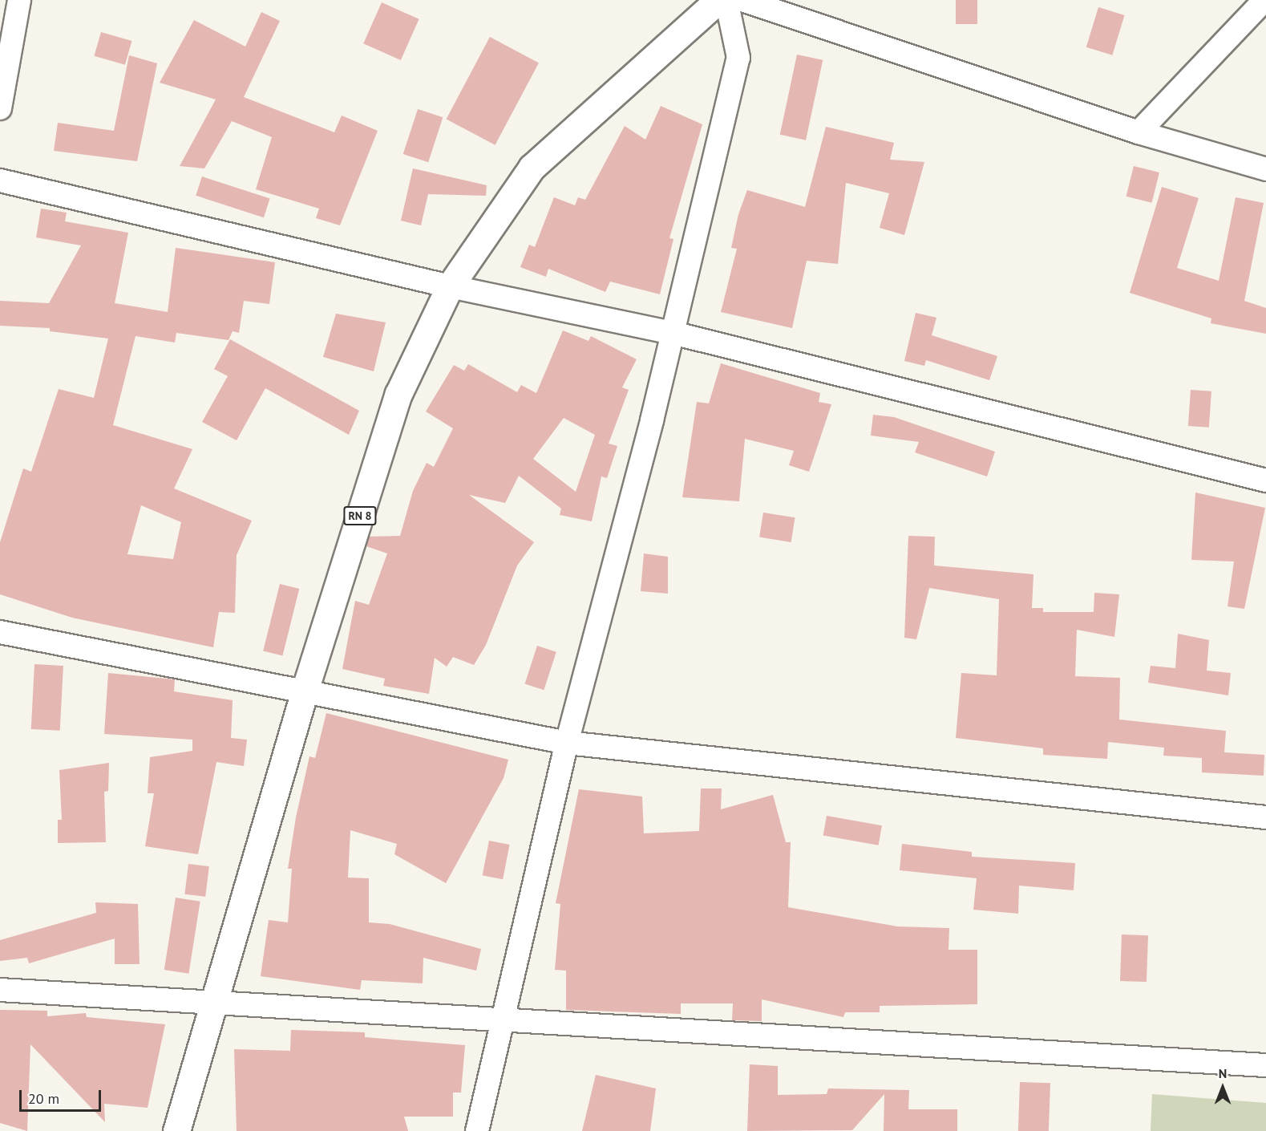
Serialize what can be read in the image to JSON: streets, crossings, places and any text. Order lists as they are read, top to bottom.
{
  "streets": {
    "main road": ["RN 8"]
  },
  "scale_bar": "20 m",
  "north": "top"
}
